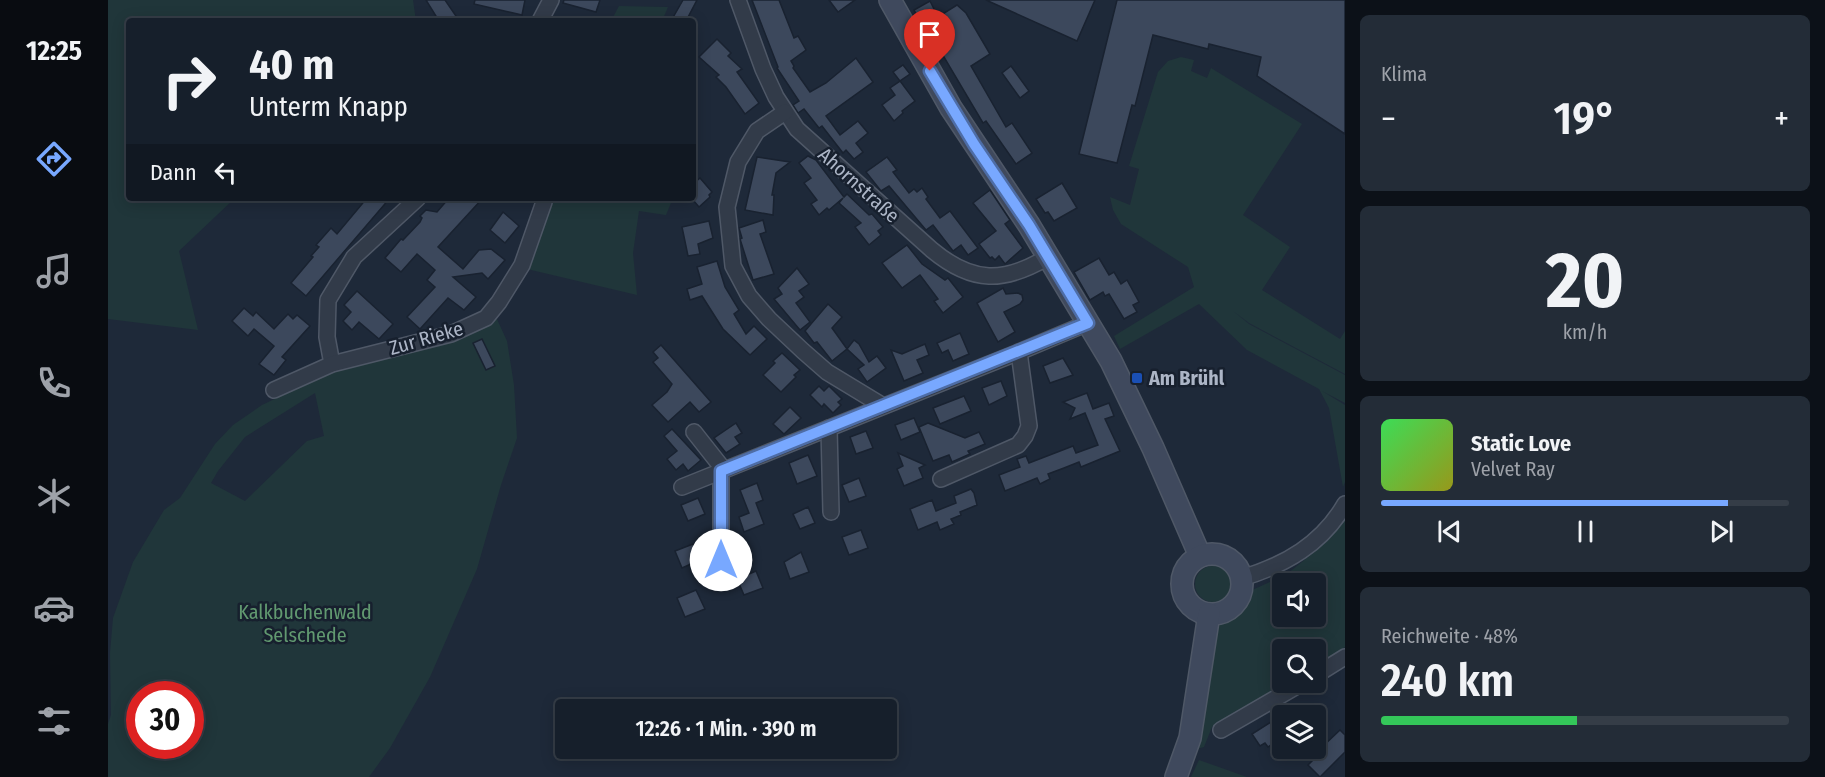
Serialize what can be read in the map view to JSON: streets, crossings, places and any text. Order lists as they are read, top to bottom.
{
  "streets": {
    "street": ["Ahornstraße", "Zur Rieke"]
  },
  "parks": ["Kalkbuchenwald Selschede"],
  "places": {
    "transit": ["Am Brühl"]
  },
  "page": {
    "tabs": "12:25",
    "tile": [
      "Klima",
      ["20", "km/h"],
      ["Reichweite · 48%", "240 km"]
    ],
    "turn": ["40 m", "Unterm Knapp"],
    "heat": ["−", "19°", "+"],
    "then": "Dann",
    "song": ["Static Love", "Velvet Ray"],
    "limit": "30",
    "trip": "12:26 · 1 Min. · 390 m"
  }
}
